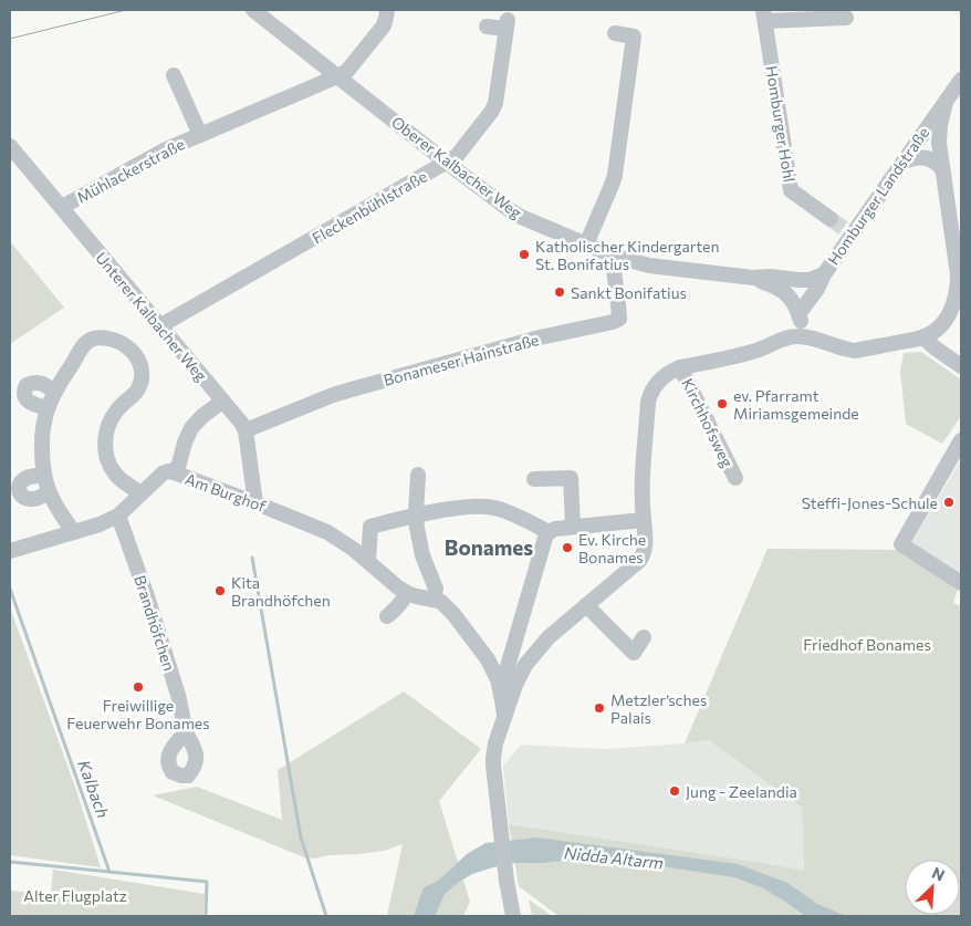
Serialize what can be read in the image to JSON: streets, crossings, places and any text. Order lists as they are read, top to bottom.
{
  "streets": {
    "street": [
      "Homburger Hohl",
      "Oberer Kalbacher Weg",
      "Mühlackerstraße",
      "Homburger Landstraße",
      "Fleckenbühlstraße",
      "Unterer Kalbacher Weg",
      "Bonameser Hainstraße",
      "Kirchhofsweg",
      "Am Burghof",
      "Brandhöfchen"
    ]
  },
  "crossings": [
    ["Oberer Kalbacher Weg", "Mühlackerstraße"],
    ["Oberer Kalbacher Weg", "Homburger Landstraße"],
    ["Oberer Kalbacher Weg", "Fleckenbühlstraße"],
    ["Oberer Kalbacher Weg", "Bonameser Hainstraße"],
    ["Mühlackerstraße", "Unterer Kalbacher Weg"],
    ["Fleckenbühlstraße", "Unterer Kalbacher Weg"],
    ["Unterer Kalbacher Weg", "Bonameser Hainstraße"],
    ["Unterer Kalbacher Weg", "Am Burghof"],
    ["Am Burghof", "Brandhöfchen"]
  ],
  "districts": ["Bonames"],
  "water": ["Kalbach", "Nidda Altarm"],
  "parks": ["Friedhof Bonames", "Alter Flugplatz"],
  "places": [
    "Katholischer Kindergarten St. Bonifatius",
    "Sankt Bonifatius",
    "ev. Pfarramt Miriamsgemeinde",
    "Steffi-Jones-Schule",
    "Ev. Kirche Bonames",
    "Kita Brandhöfchen",
    "Freiwillige Feuerwehr Bonames",
    "Metzler’sches Palais",
    "Jung - Zeelandia"
  ],
  "north": "top right"
}
